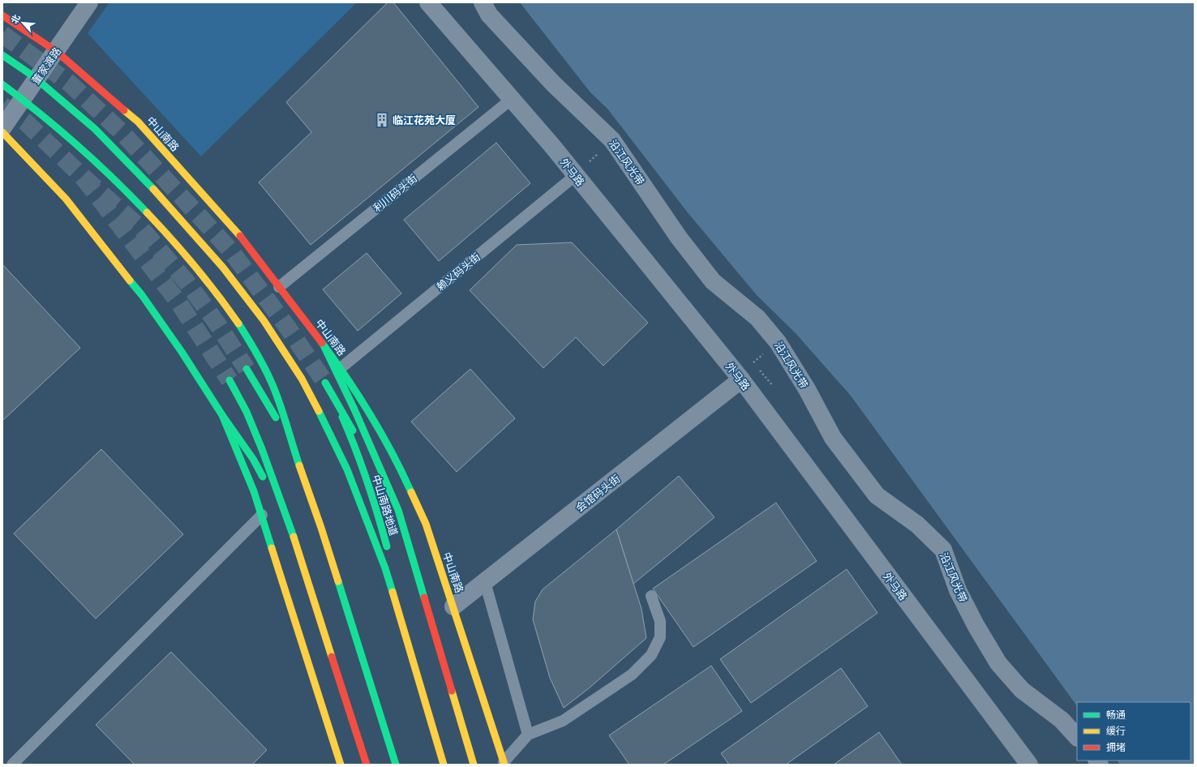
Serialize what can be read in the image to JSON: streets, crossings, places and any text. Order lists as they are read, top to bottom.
{
  "streets": {
    "main road": ["中山南路", "中山南路地道"],
    "street": [
      "董家渡路",
      "沿江风光带",
      "外马路",
      "会馆码头街"
    ],
    "lane": ["利川码头街", "赖义码头街"]
  },
  "crossings": [
    ["董家渡路", "中山南路"],
    ["中山南路", "利川码头街"],
    ["中山南路", "赖义码头街"],
    ["中山南路", "会馆码头街"],
    ["外马路", "利川码头街"],
    ["外马路", "赖义码头街"],
    ["外马路", "会馆码头街"]
  ],
  "places": {
    "building": ["临江花苑大厦"]
  },
  "legend": ["畅通", "缓行", "拥堵"],
  "north": "top left"
}
